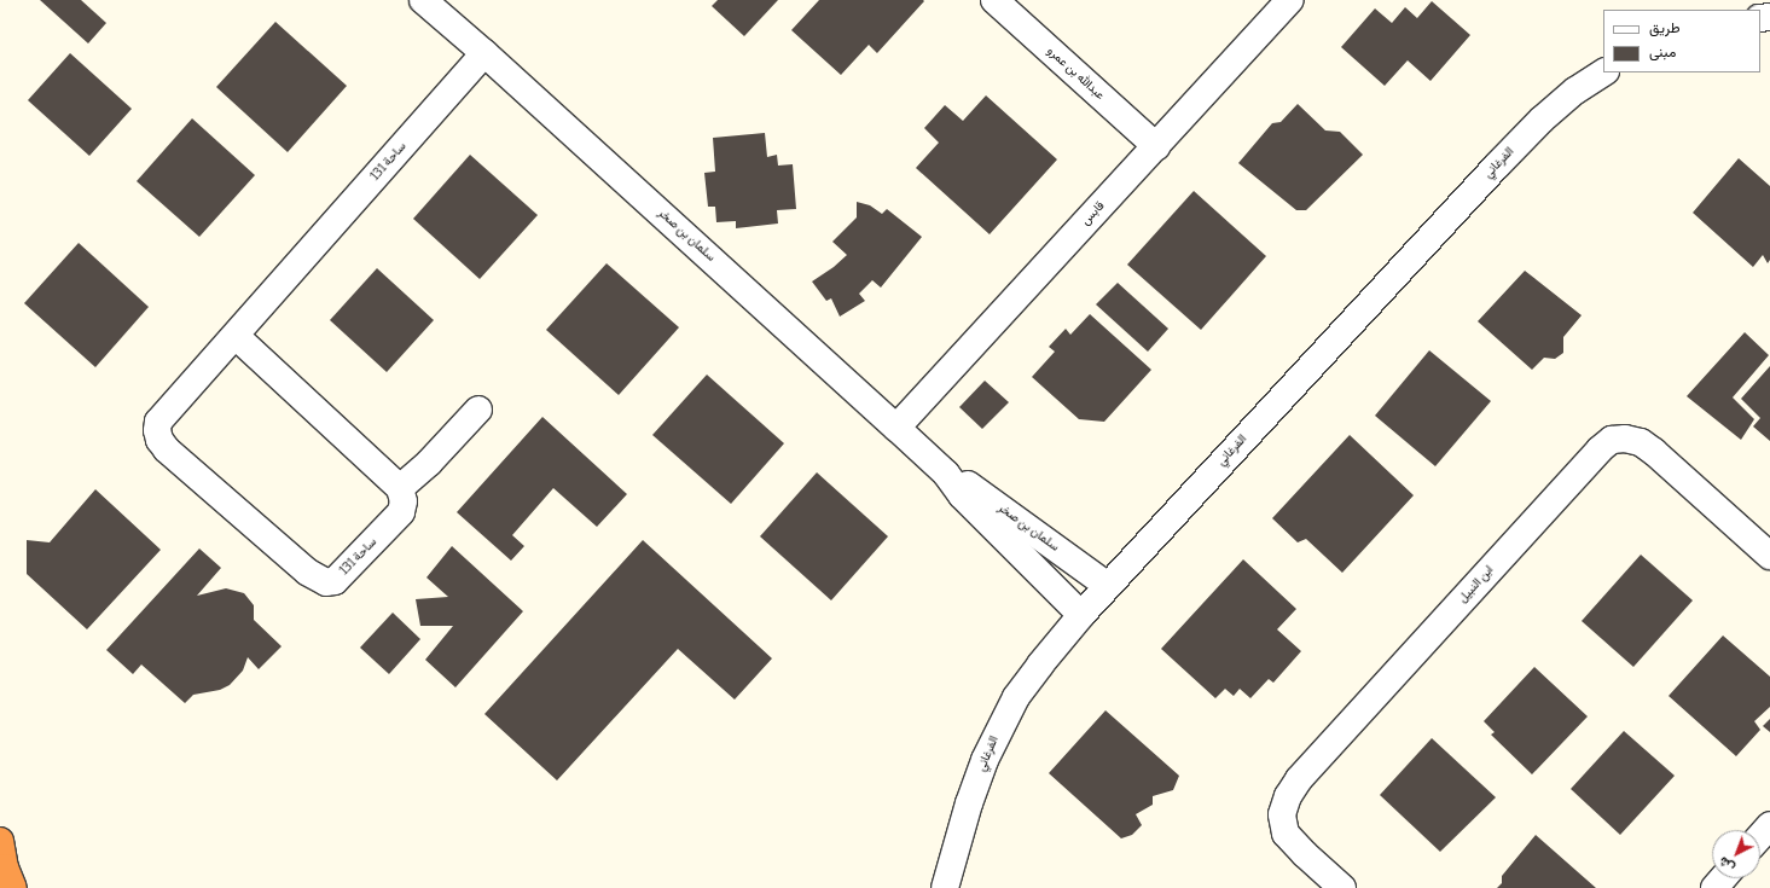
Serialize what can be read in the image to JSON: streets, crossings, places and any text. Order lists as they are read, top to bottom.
{
  "streets": {
    "street": [
      "عبدالله بن عمرو",
      "ساحة 131",
      "الفرغاني",
      "قابس",
      "سلمان بن صخر",
      "ابن النبيل"
    ]
  },
  "crossings": [
    ["عبدالله بن عمرو", "قابس"],
    ["ساحة 131", "سلمان بن صخر"],
    ["الفرغاني", "سلمان بن صخر"],
    ["قابس", "سلمان بن صخر"]
  ],
  "legend": ["طريق", "مبنى"],
  "north": "bottom left"
}
